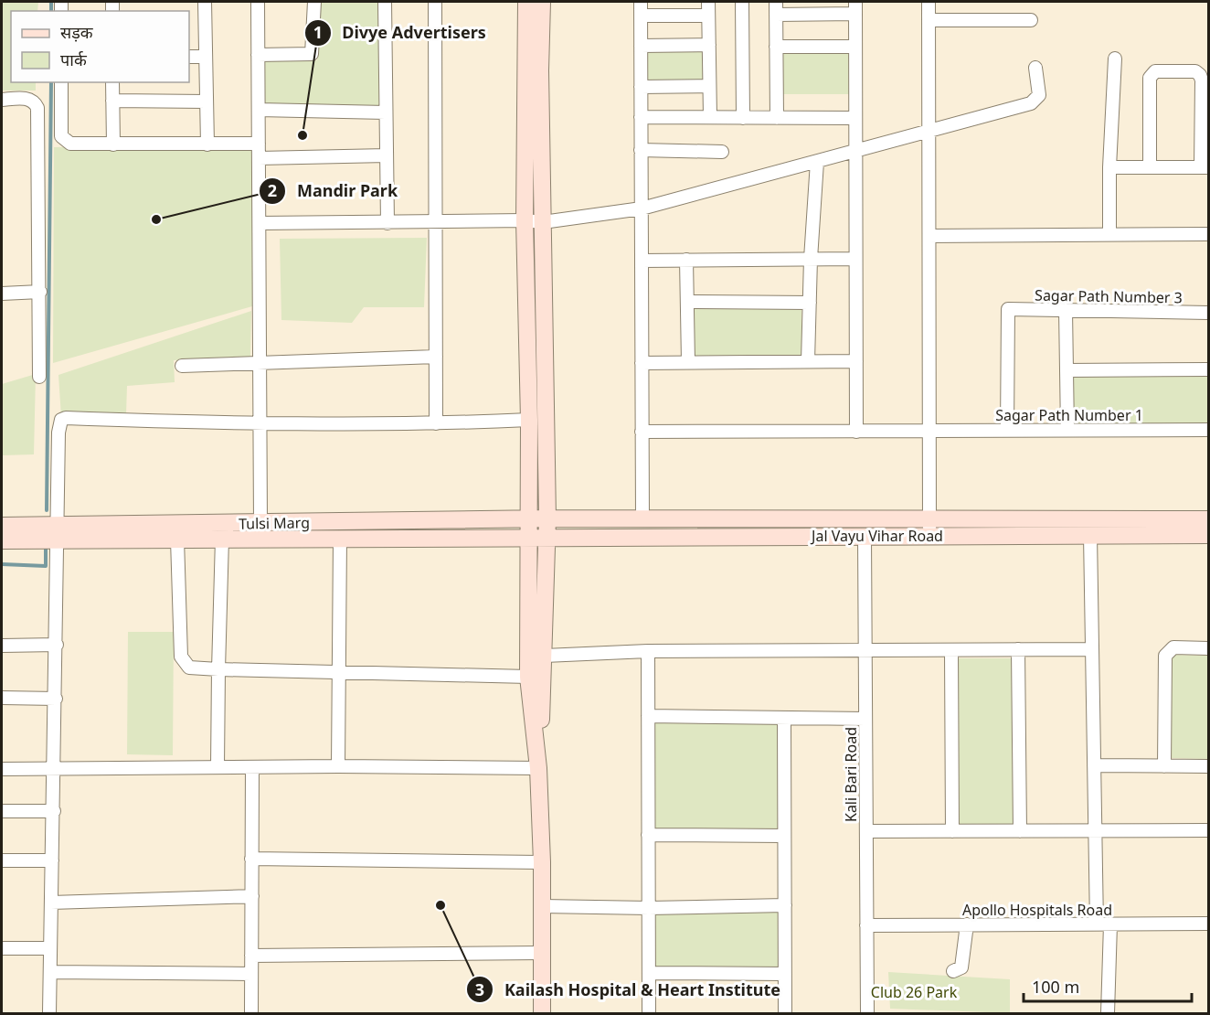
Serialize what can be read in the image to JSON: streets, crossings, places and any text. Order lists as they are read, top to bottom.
{
  "streets": {
    "street": [
      "Sagar Path Number 3",
      "Sagar Path Number 1",
      "Tulsi Marg",
      "Jal Vayu Vihar Road",
      "Kali Bari Road",
      "Apollo Hospitals Road"
    ]
  },
  "crossings": [
    ["Sagar Path Number 3", "Sagar Path Number 1"],
    ["Tulsi Marg", "Jal Vayu Vihar Road"],
    ["Jal Vayu Vihar Road", "Kali Bari Road"],
    ["Kali Bari Road", "Apollo Hospitals Road"]
  ],
  "parks": ["Club 26 Park"],
  "places": ["Divye Advertisers", "Mandir Park", "Kailash Hospital & Heart Institute"],
  "legend": ["सड़क", "पार्क"],
  "scale_bar": "100 m"
}
